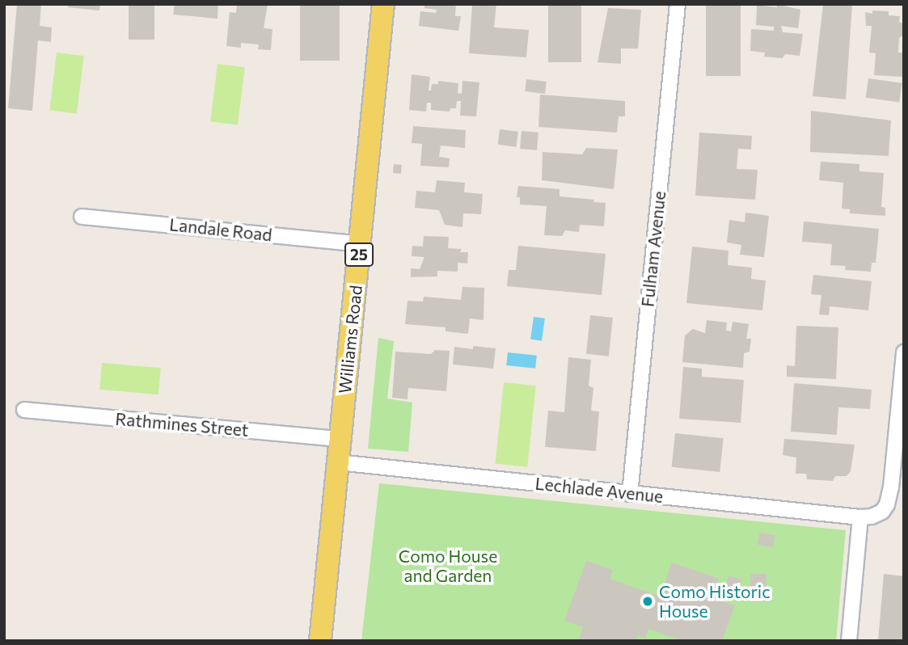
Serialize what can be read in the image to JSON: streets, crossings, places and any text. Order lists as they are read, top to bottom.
{
  "streets": {
    "main road": ["25", "Williams Road"],
    "street": [
      "Landale Road",
      "Fulham Avenue",
      "Rathmines Street",
      "Lechlade Avenue"
    ]
  },
  "crossings": [
    ["Landale Road", "Williams Road"],
    ["Fulham Avenue", "Lechlade Avenue"],
    ["Williams Road", "Rathmines Street"],
    ["Williams Road", "Lechlade Avenue"]
  ],
  "parks": ["Como House and Garden"],
  "places": ["Como Historic House"]
}
